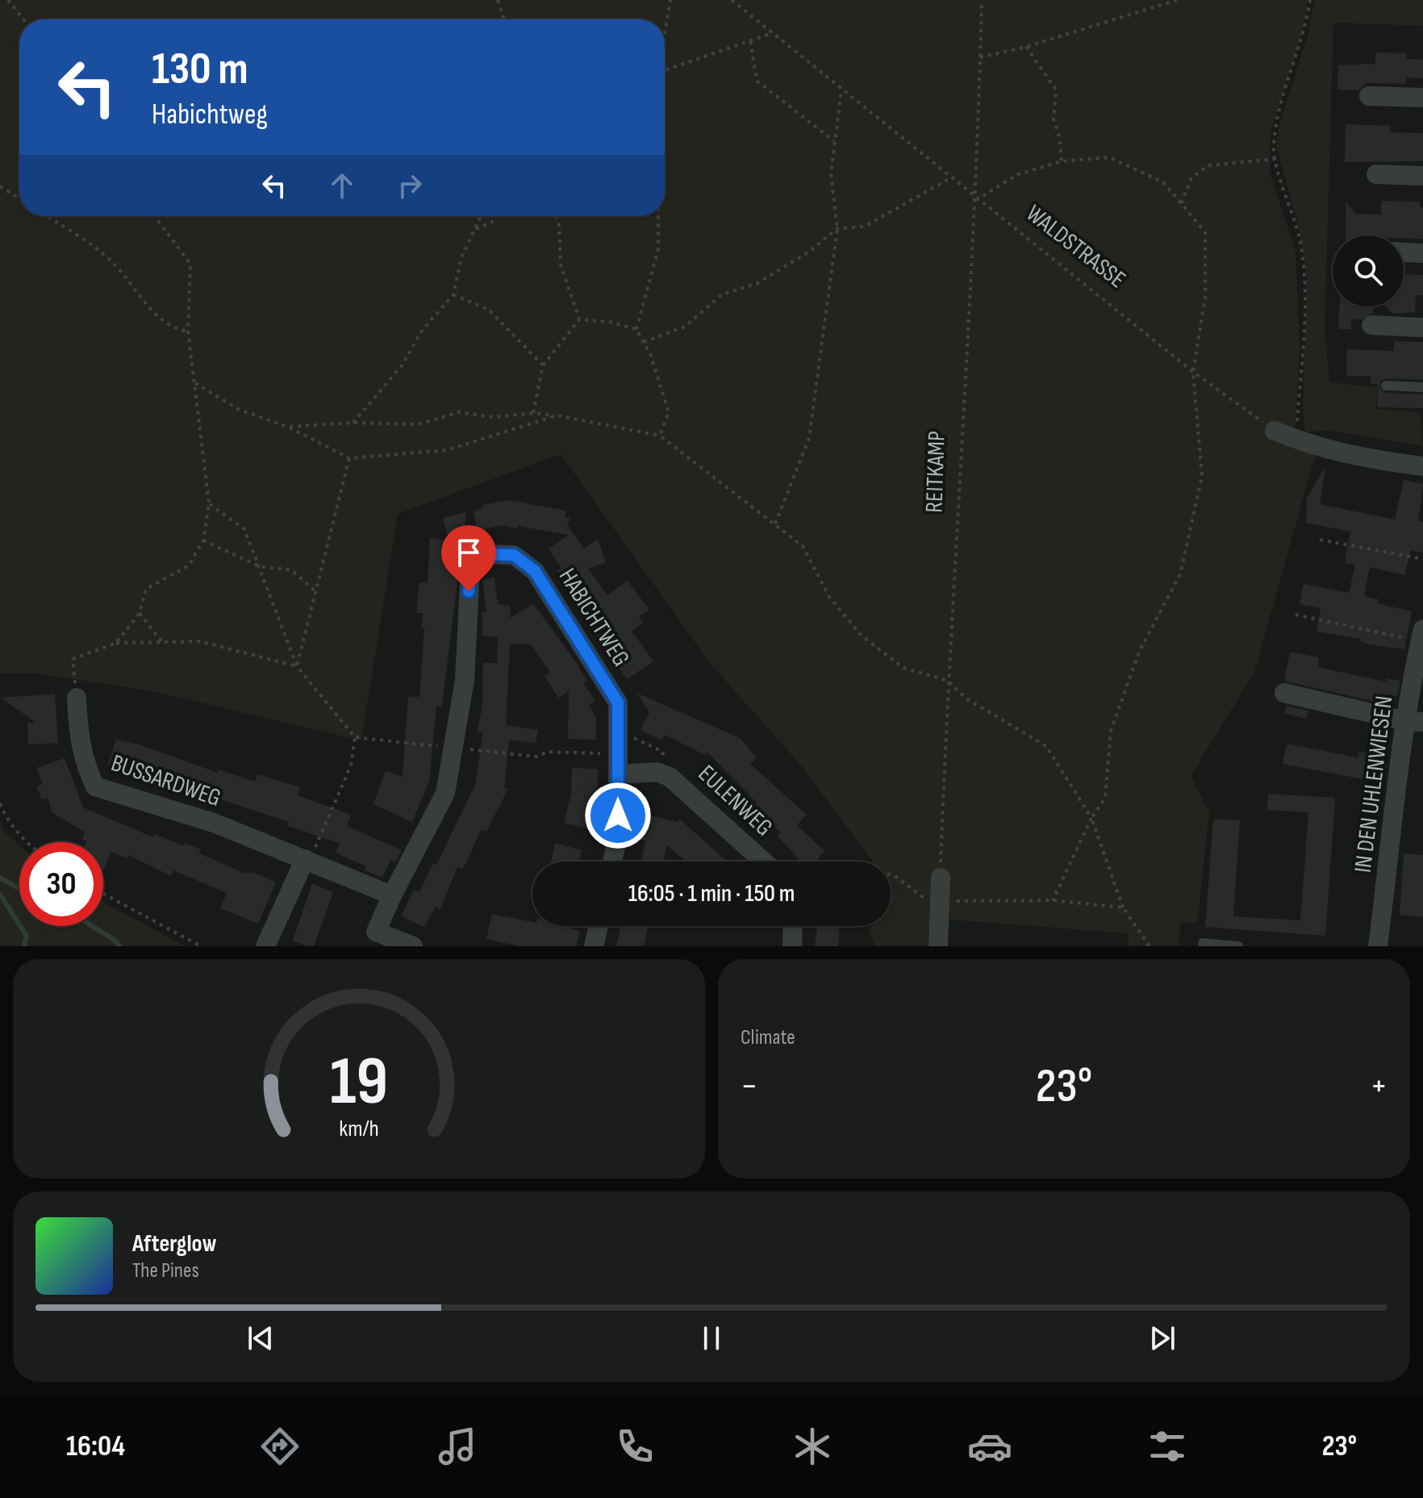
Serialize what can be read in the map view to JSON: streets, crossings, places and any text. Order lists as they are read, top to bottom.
{
  "streets": {
    "street": [
      "HABICHTWEG",
      "BUSSARDWEG",
      "IN DEN UHLENWIESEN",
      "EULENWEG"
    ],
    "path": ["WALDSTRASSE", "REITKAMP"]
  },
  "crossings": [
    ["WALDSTRASSE", "REITKAMP"],
    ["HABICHTWEG", "BUSSARDWEG"],
    ["HABICHTWEG", "EULENWEG"]
  ],
  "page": {
    "turn": ["130 m", "Habichtweg"],
    "limit": "30",
    "trip": "16:05 · 1 min · 150 m",
    "tile": "Climate",
    "heat": ["−", "23°", "+"],
    "song": ["Afterglow", "The Pines"],
    "tabs": ["16:04", "23°"],
    "gauge": ["19", "km/h"]
  }
}
